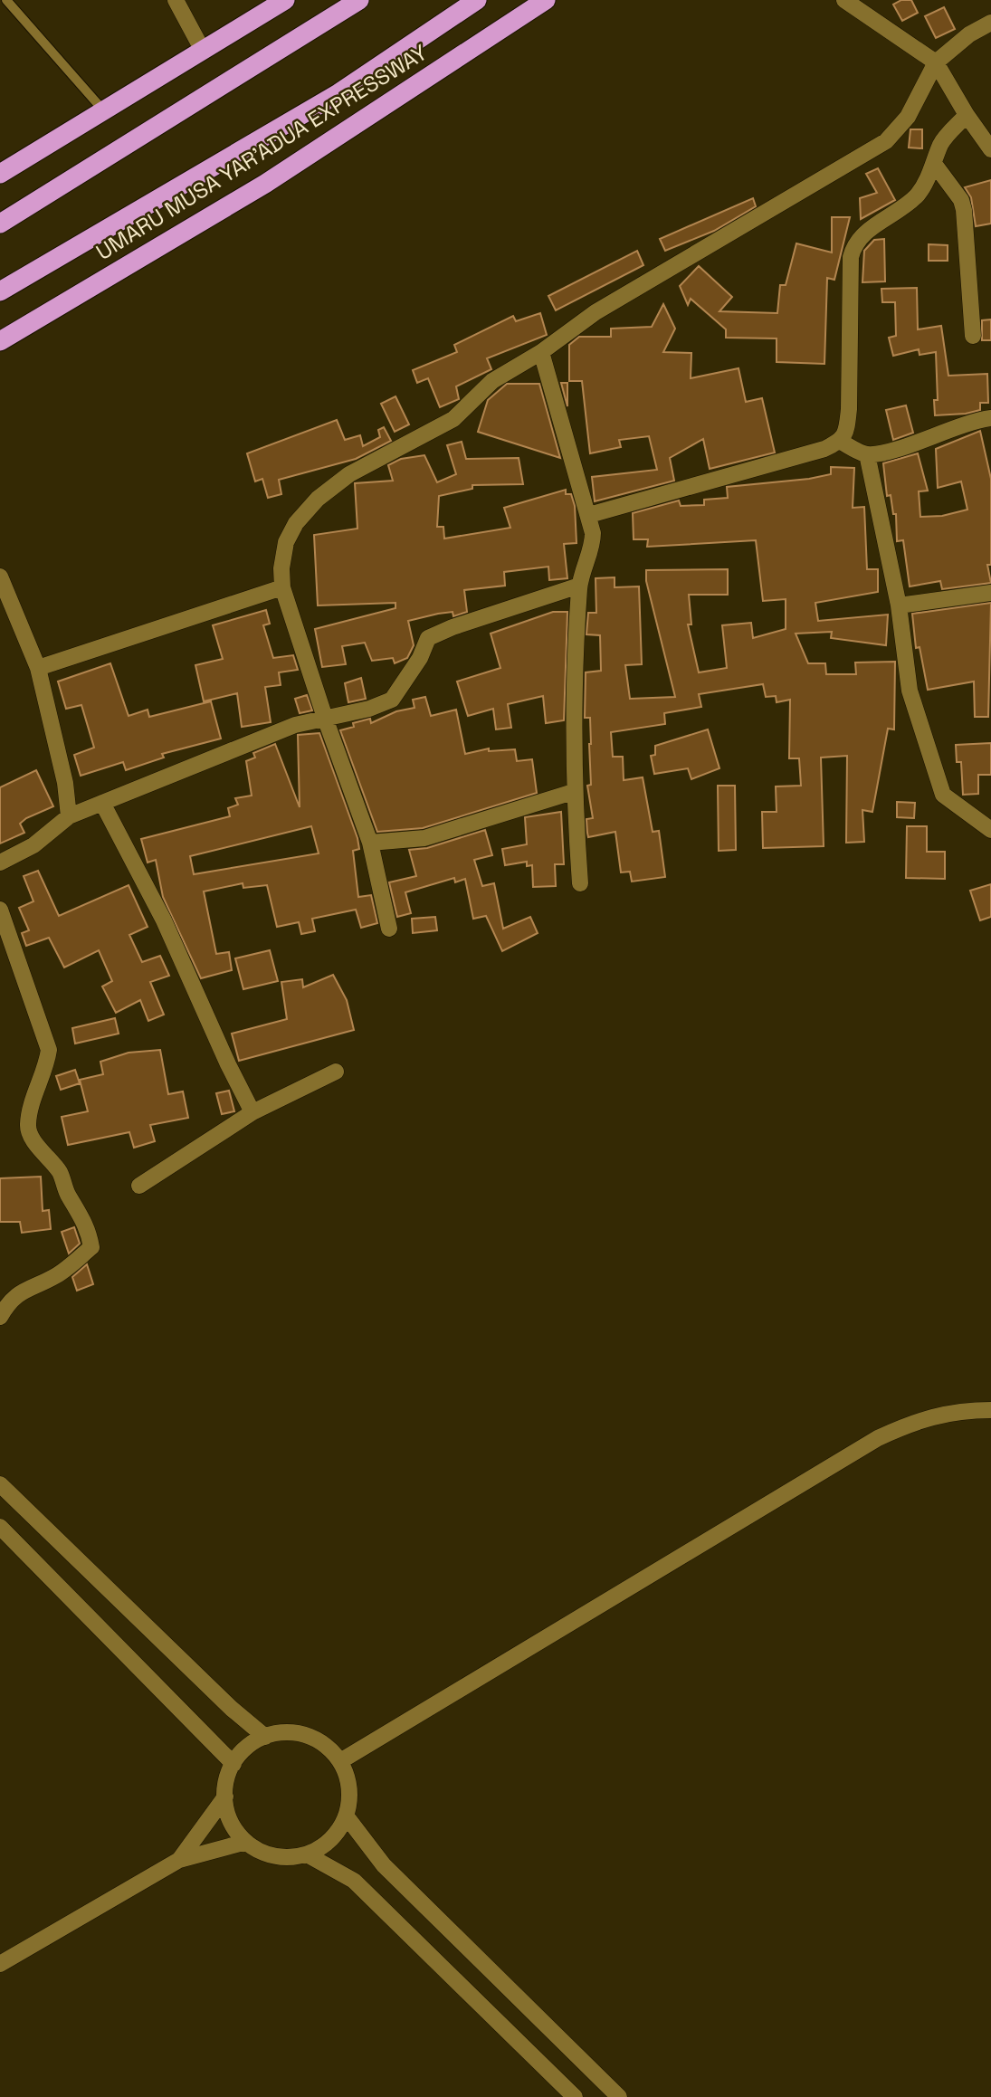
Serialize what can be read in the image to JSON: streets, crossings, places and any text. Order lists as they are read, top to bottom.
{
  "streets": {
    "highway": ["UMARU MUSA YAR'ADUA EXPRESSWAY"]
  }
}
